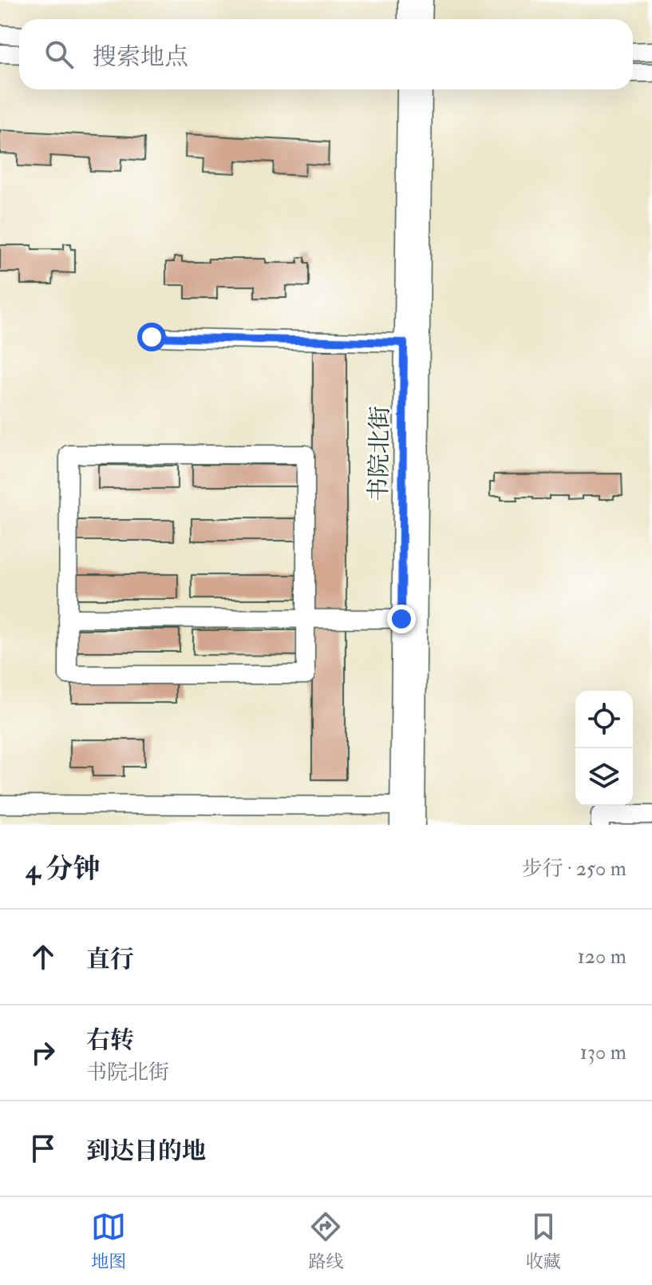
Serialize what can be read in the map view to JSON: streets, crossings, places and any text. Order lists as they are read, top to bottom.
{
  "streets": {
    "street": ["书院北街"]
  },
  "page": {
    "search": "搜索地点",
    "heading": ["4 分钟", "步行 · 250 m"],
    "list": [
      ["直行", "120 m"],
      ["右转", "书院北街", "130 m"],
      "到达目的地"
    ],
    "nav": ["地图", "路线", "收藏"]
  }
}
